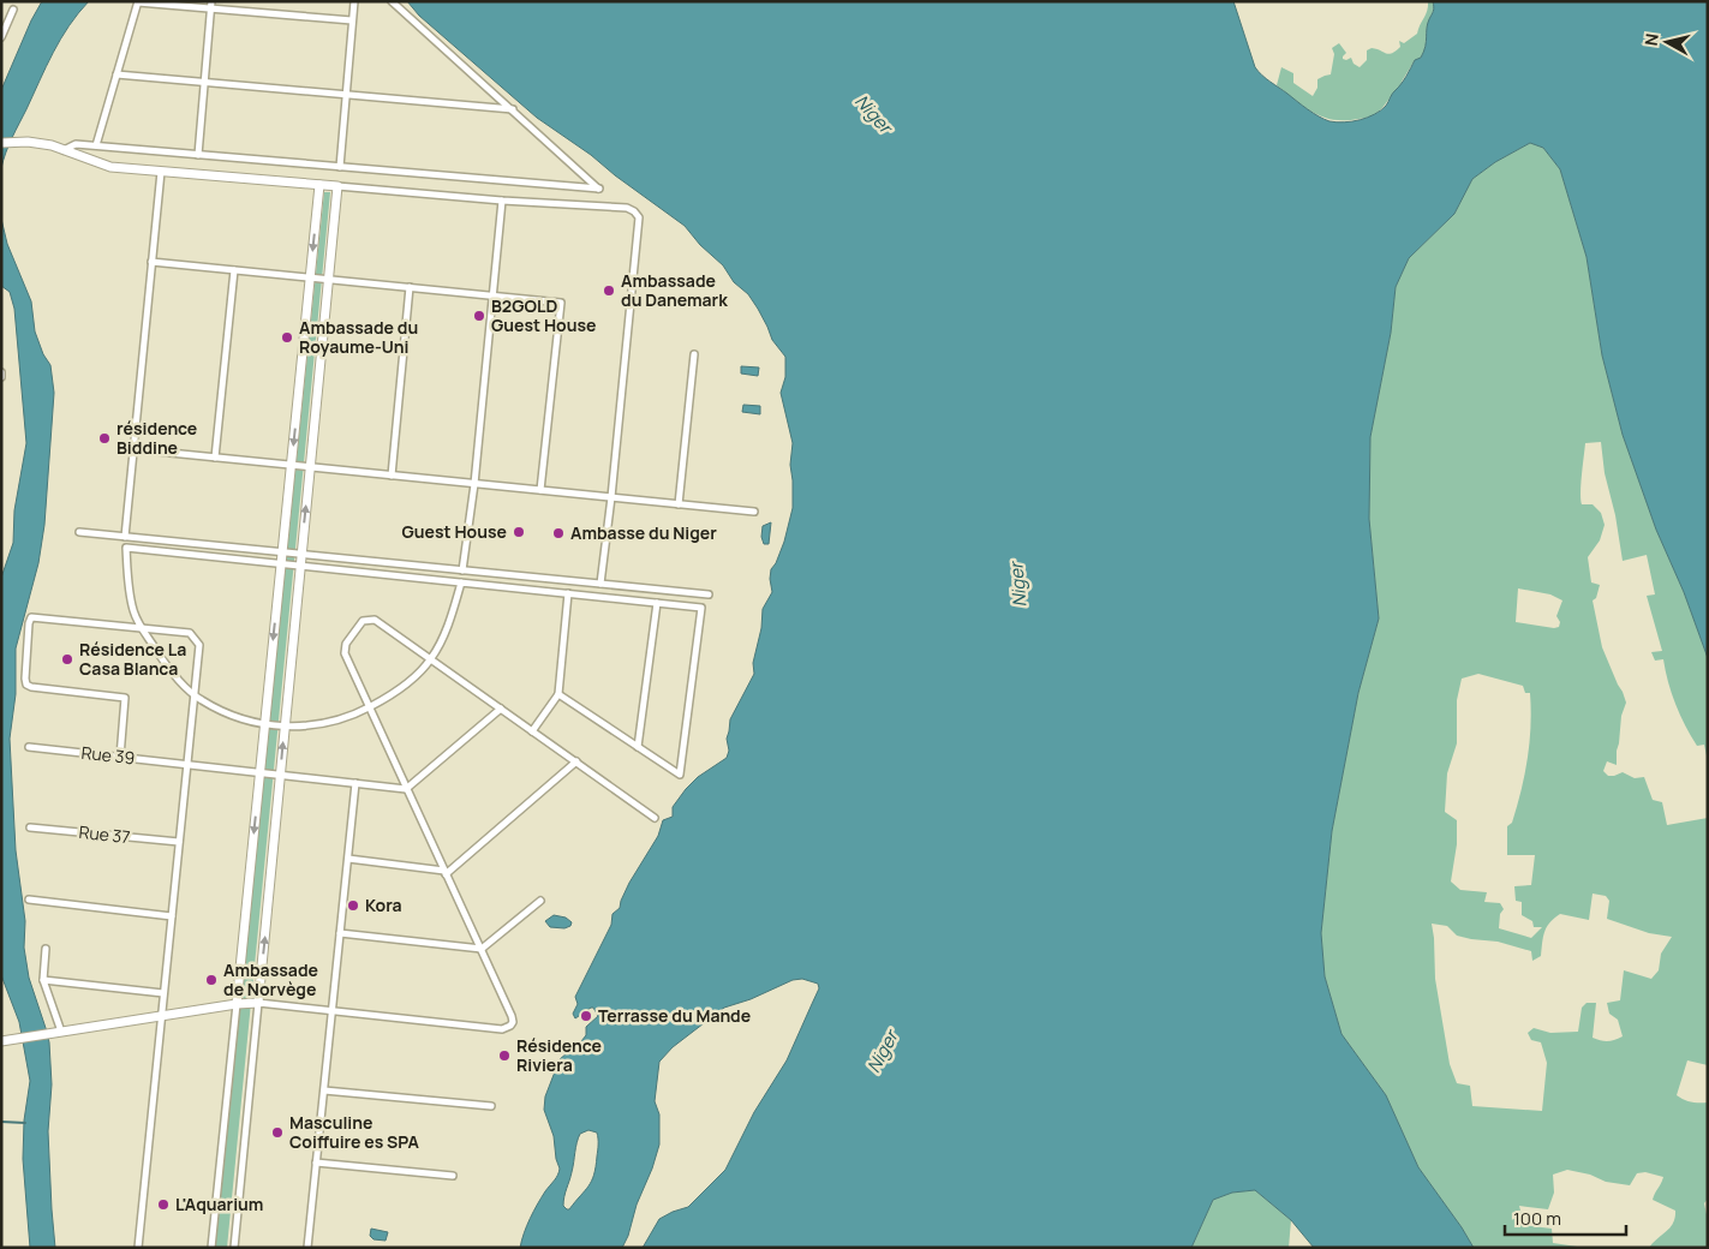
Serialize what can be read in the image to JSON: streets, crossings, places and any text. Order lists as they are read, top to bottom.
{
  "streets": {
    "street": ["Rue 39", "Rue 37"]
  },
  "water": ["Niger"],
  "places": [
    "Ambassade du Danemark",
    "B2GOLD Guest House",
    "Ambassade du Royaume-Uni",
    "résidence Biddine",
    "Guest House",
    "Ambasse du Niger",
    "Résidence La Casa Blanca",
    "Kora",
    "Ambassade de Norvège",
    "Terrasse du Mande",
    "Résidence Riviera",
    "Masculine Coiffuire es SPA",
    "L'Aquarium"
  ],
  "scale_bar": "100 m",
  "north": "left"
}
